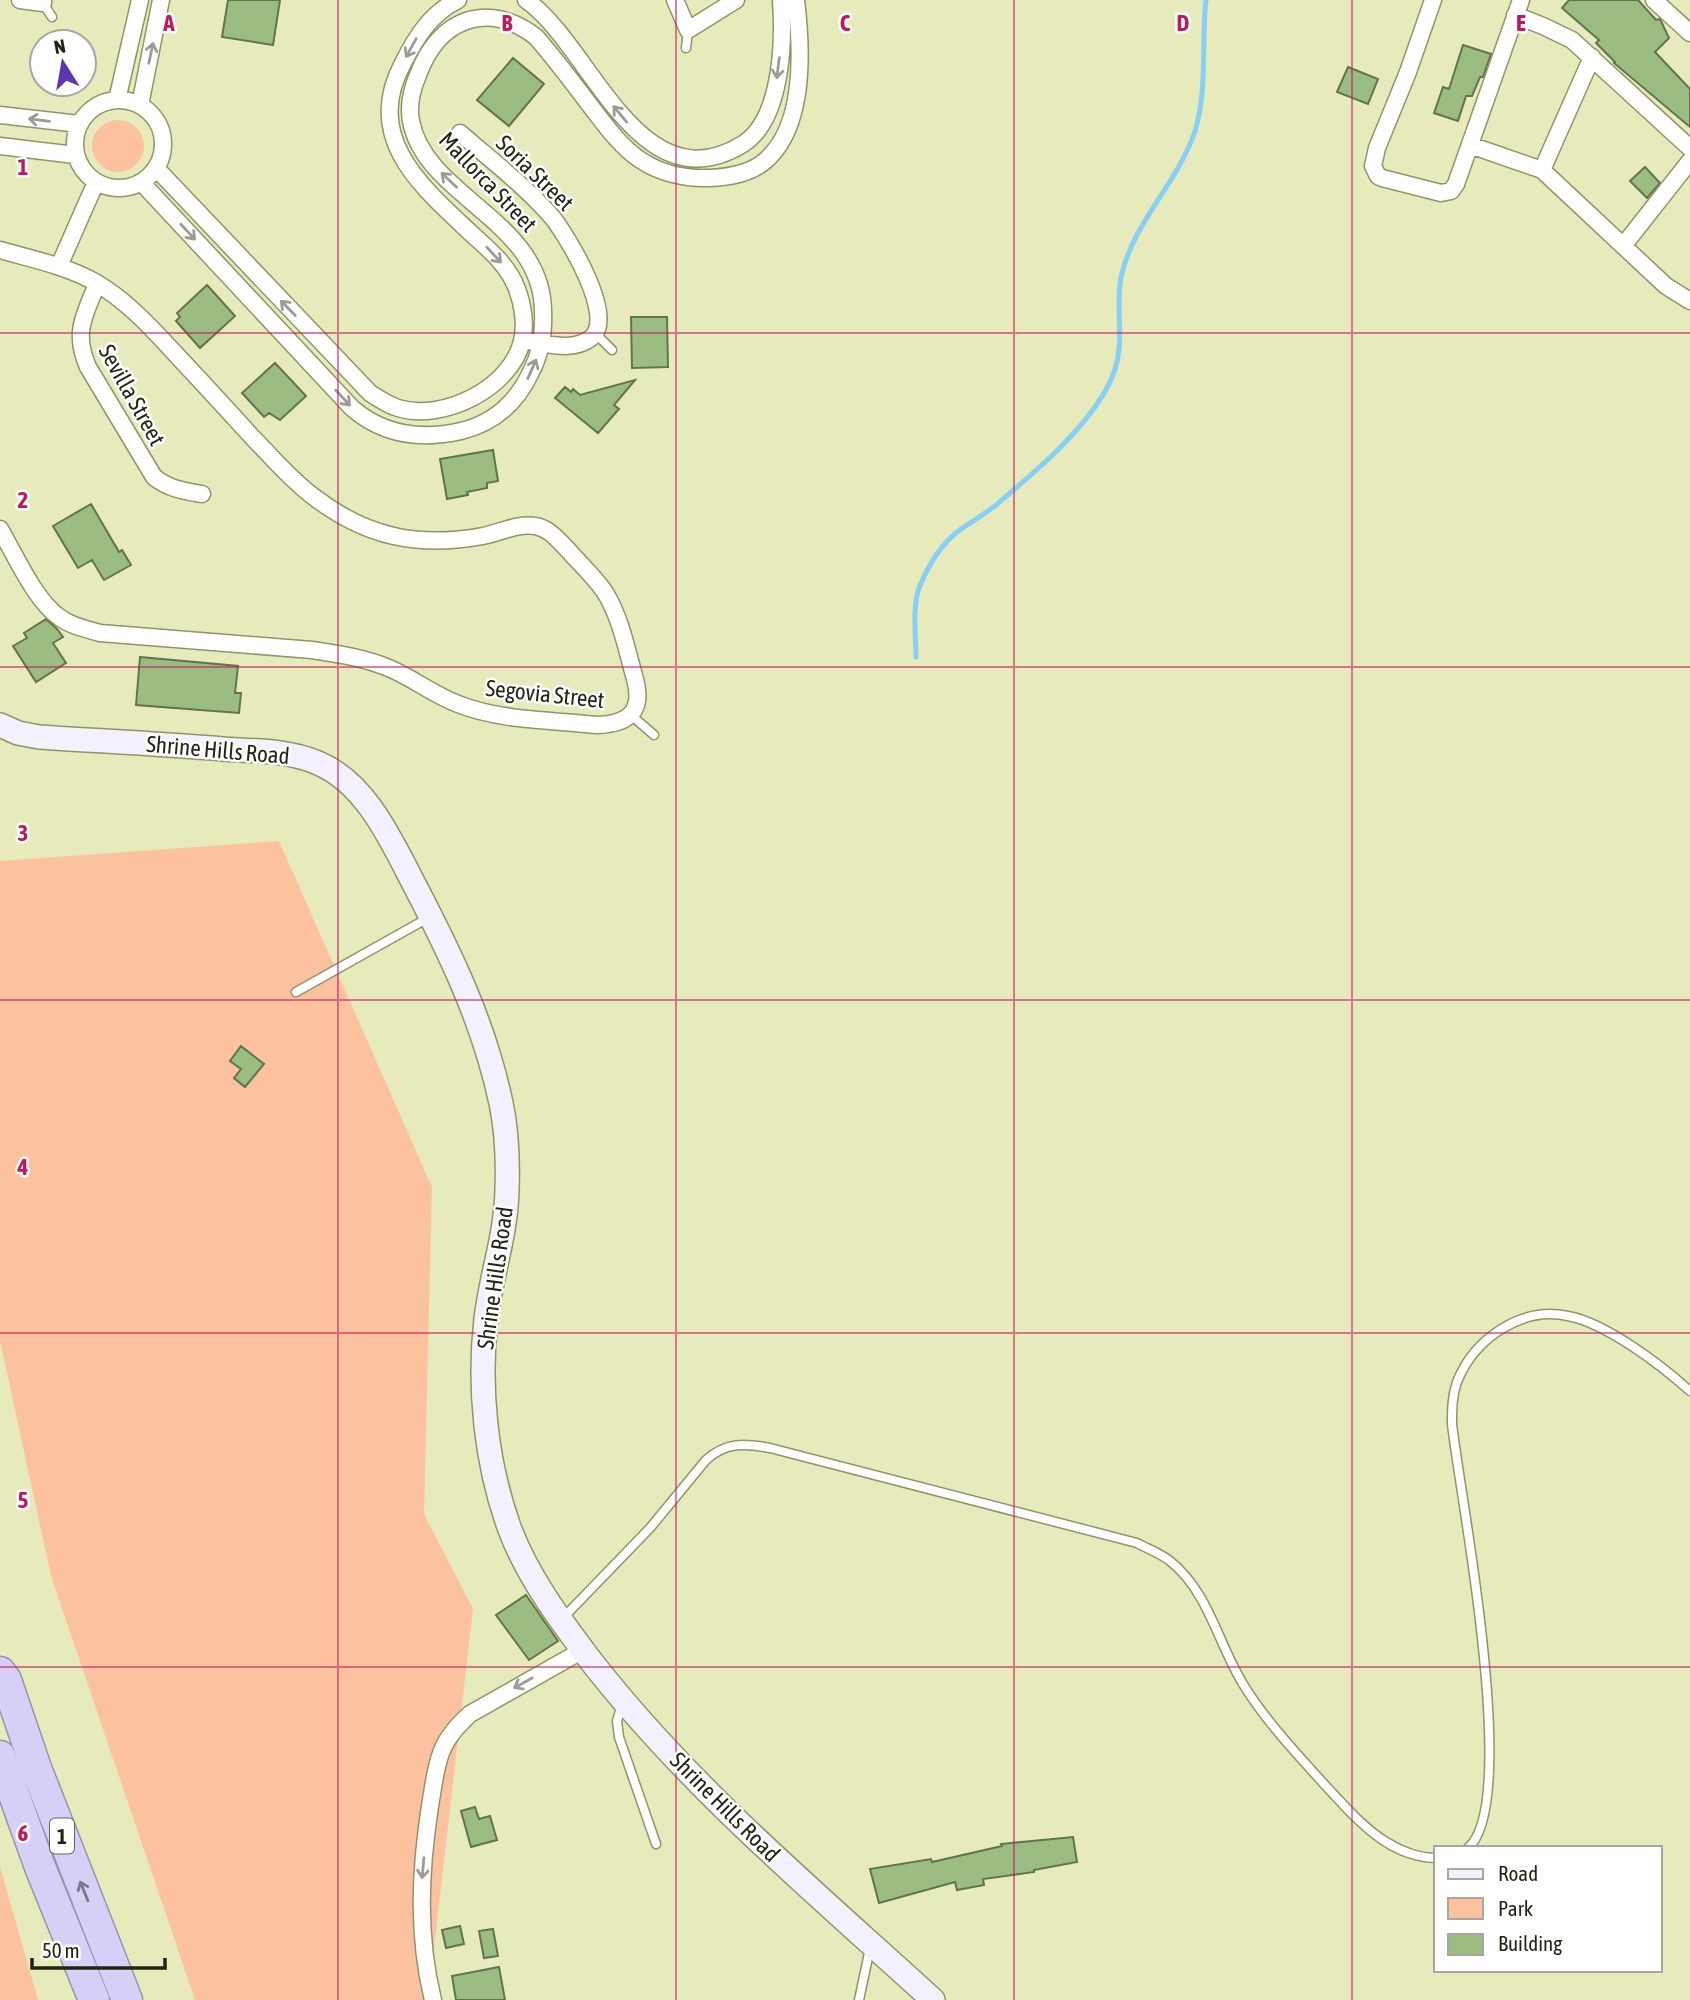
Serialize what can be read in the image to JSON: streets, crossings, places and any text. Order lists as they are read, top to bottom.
{
  "streets": {
    "highway": ["1"],
    "street": [
      "Soria Street",
      "Mallorca Street",
      "Sevilla Street",
      "Segovia Street",
      "Shrine Hills Road"
    ]
  },
  "crossings": [
    ["Sevilla Street", "Segovia Street"]
  ],
  "legend": ["Road", "Park", "Building"],
  "scale_bar": "50 m",
  "north": "top",
  "grid": {
    "columns": [
      "A",
      "B",
      "C",
      "D",
      "E"
    ],
    "rows": [
      "1",
      "2",
      "3",
      "4",
      "5",
      "6"
    ]
  }
}
